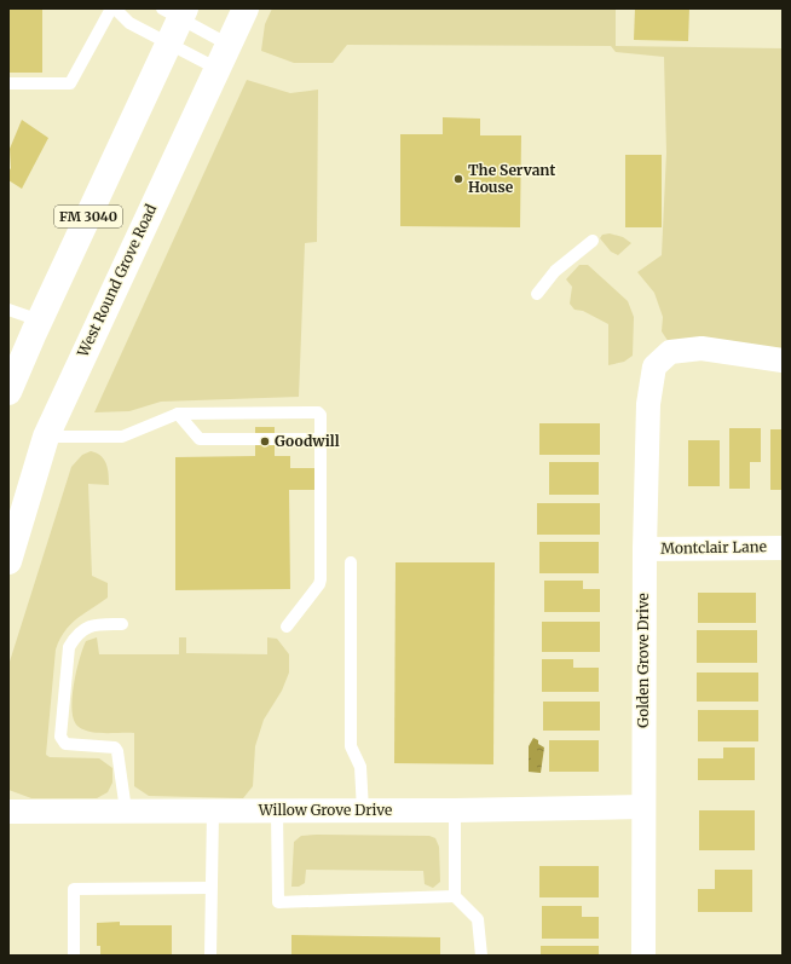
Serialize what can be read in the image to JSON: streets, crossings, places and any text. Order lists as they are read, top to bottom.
{
  "streets": {
    "main road": ["FM 3040", "West Round Grove Road"],
    "street": ["Montclair Lane", "Golden Grove Drive", "Willow Grove Drive"]
  },
  "crossings": [
    ["Montclair Lane", "Golden Grove Drive"],
    ["Golden Grove Drive", "Willow Grove Drive"]
  ],
  "places": ["The Servant House", "Goodwill"]
}
